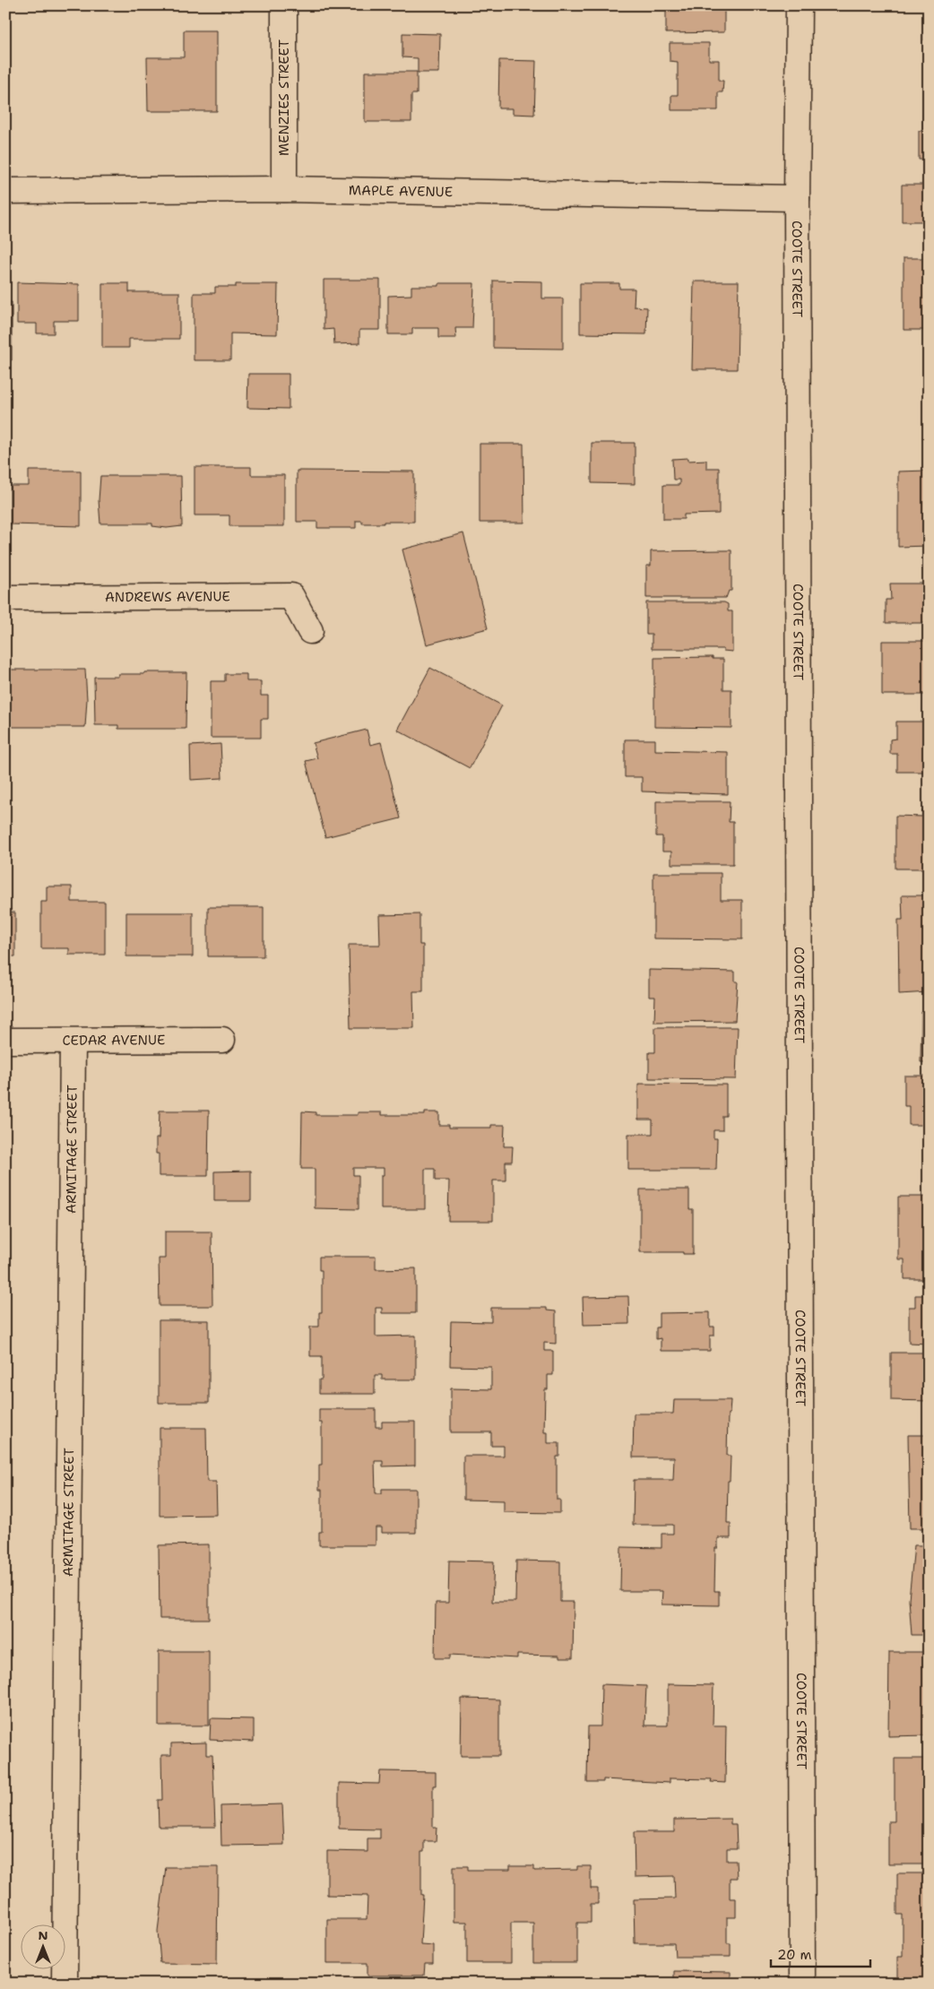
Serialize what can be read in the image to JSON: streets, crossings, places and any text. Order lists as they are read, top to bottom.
{
  "streets": {
    "street": [
      "MENZIES STREET",
      "MAPLE AVENUE",
      "COOTE STREET",
      "ANDREWS AVENUE",
      "CEDAR AVENUE",
      "ARMITAGE STREET"
    ]
  },
  "crossings": [
    ["MENZIES STREET", "MAPLE AVENUE"],
    ["MAPLE AVENUE", "COOTE STREET"],
    ["CEDAR AVENUE", "ARMITAGE STREET"]
  ],
  "scale_bar": "20 m",
  "north": "top"
}
